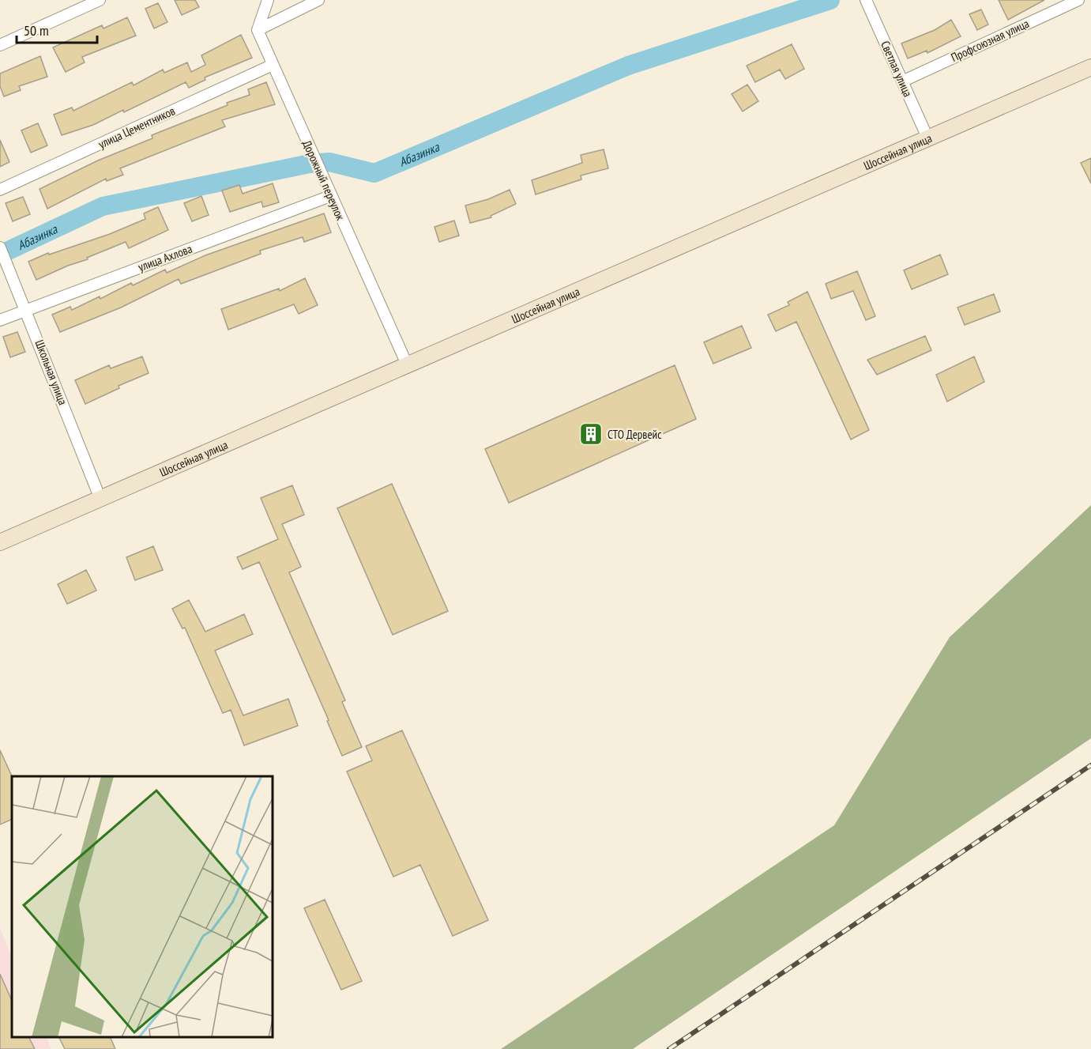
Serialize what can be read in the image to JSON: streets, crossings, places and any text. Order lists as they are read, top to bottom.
{
  "streets": {
    "main road": ["Шоссейная улица"],
    "street": [
      "Профсоюзная улица",
      "Светлая улица",
      "улица Цементников",
      "Дорожный переулок",
      "улица Ахлова",
      "Школьная улица"
    ]
  },
  "crossings": [
    ["Профсоюзная улица", "Светлая улица"],
    ["Светлая улица", "Шоссейная улица"],
    ["улица Цементников", "Дорожный переулок"],
    ["Шоссейная улица", "Дорожный переулок"],
    ["Шоссейная улица", "Школьная улица"],
    ["Дорожный переулок", "улица Ахлова"],
    ["улица Ахлова", "Школьная улица"]
  ],
  "water": ["Абазинка"],
  "places": {
    "building": ["СТО Дервейс"]
  },
  "scale_bar": "50 m"
}
